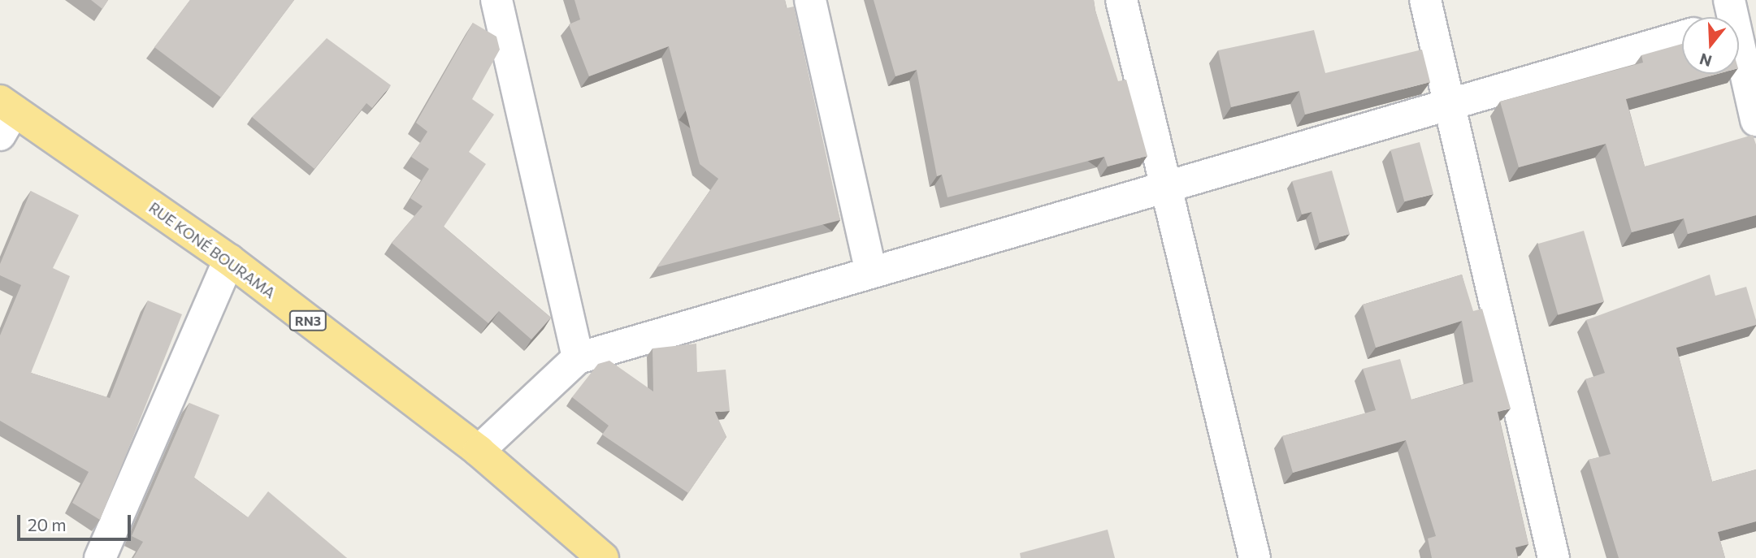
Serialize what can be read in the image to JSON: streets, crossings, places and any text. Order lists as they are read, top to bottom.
{
  "streets": {
    "highway": ["RUE KONÉ BOURAMA", "RN3"]
  },
  "scale_bar": "20 m",
  "north": "bottom"
}
